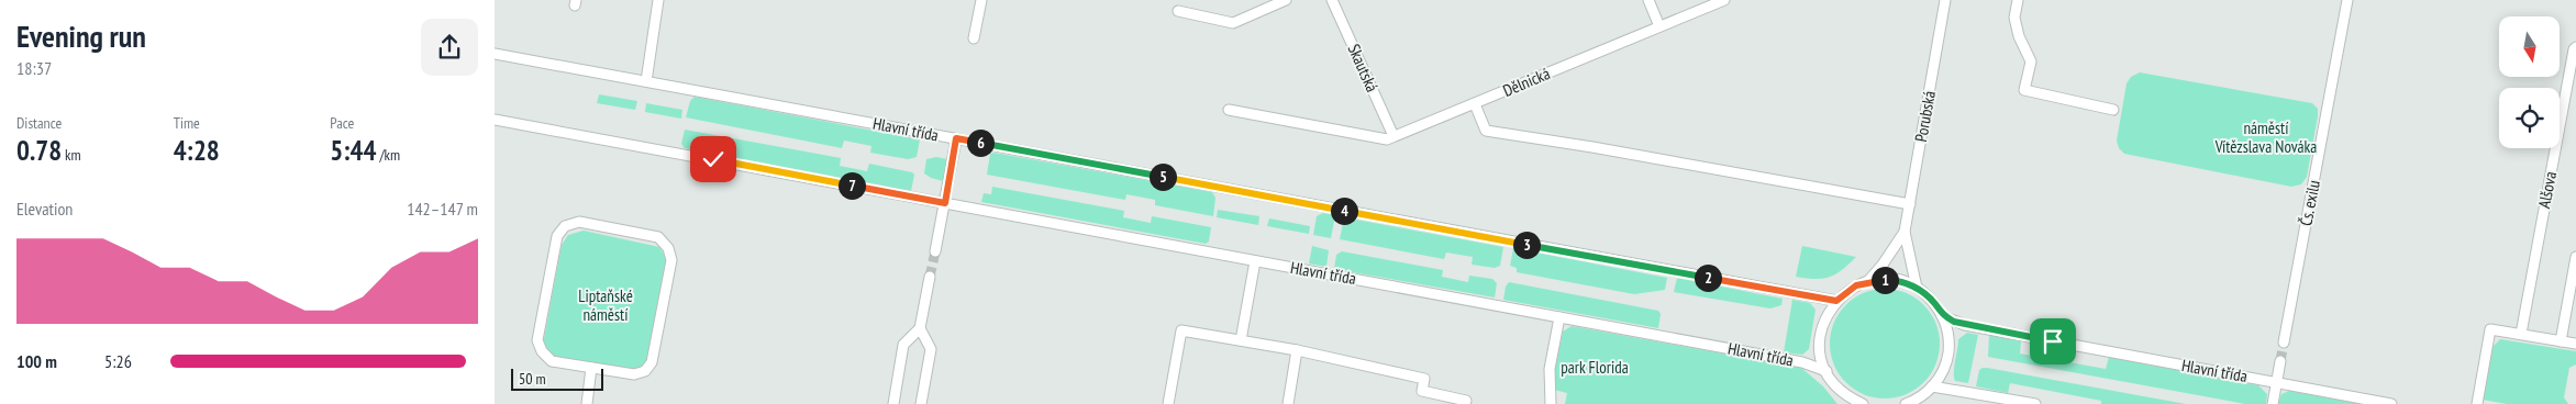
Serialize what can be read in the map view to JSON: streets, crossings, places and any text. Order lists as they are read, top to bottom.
{
  "streets": {
    "street": [
      "Skautská",
      "Dělnická",
      "Porubská",
      "Hlavní třída",
      "Alšova",
      "Čs. exilu"
    ]
  },
  "crossings": [
    ["Skautská", "Dělnická"]
  ],
  "parks": ["náměstí Vítězslava Nováka", "Liptaňské náměstí", "park Florida"],
  "scale_bar": "50 m",
  "north": "bottom",
  "page": {
    "heading": ["Evening run", "18:37"],
    "stats": [
      ["Distance", "0.78 km"],
      ["Time", "4:28"],
      ["Pace", "5:44 /km"]
    ],
    "pins": [
      "6",
      "5",
      "7",
      "4",
      "3",
      "2",
      "1"
    ],
    "chart": ["Elevation", "142–147 m"],
    "list": [
      {
        "name": "100 m",
        "note": "5:26"
      }
    ],
    "scale": "50 m"
  }
}
